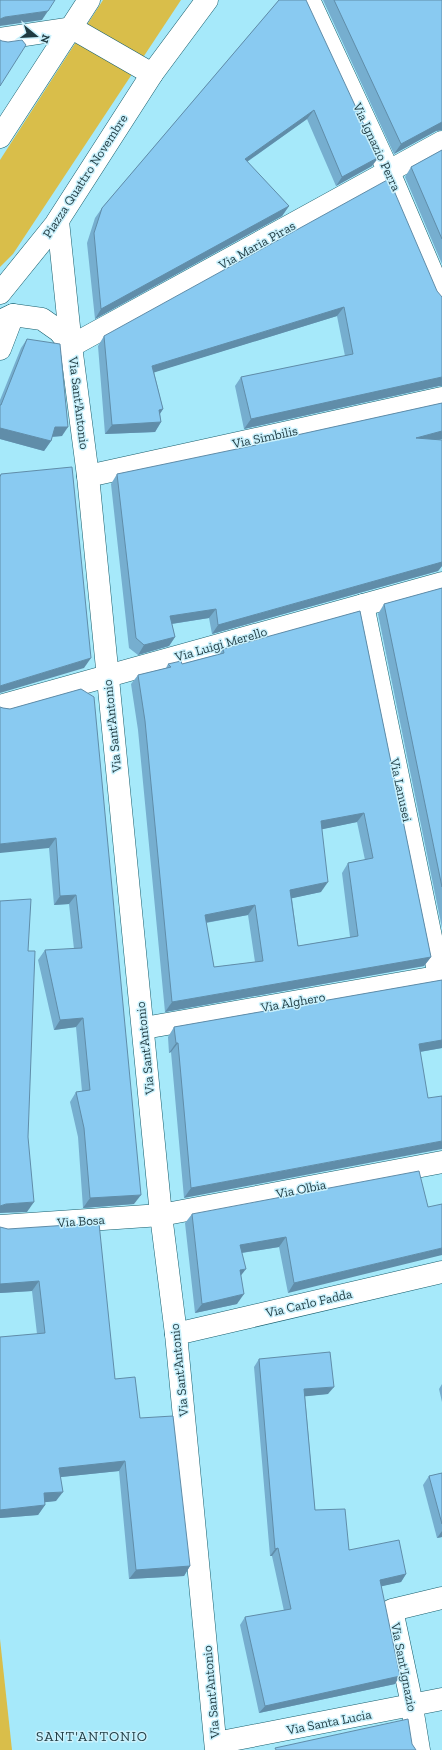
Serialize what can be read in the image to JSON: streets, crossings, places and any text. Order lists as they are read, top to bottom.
{
  "streets": {
    "street": [
      "Via Ignazio Perra",
      "Piazza Quattro Novembre",
      "Via Maria Piras",
      "Via Sant'Antonio",
      "Via Simbilis",
      "Via Luigi Merello",
      "Via Lanusei",
      "Via Alghero",
      "Via Olbia",
      "Via Bosa",
      "Via Carlo Fadda",
      "Via Sant'Ignazio",
      "Via Santa Lucia"
    ]
  },
  "crossings": [
    ["Via Ignazio Perra", "Via Maria Piras"],
    ["Piazza Quattro Novembre", "Via Sant'Antonio"],
    ["Via Maria Piras", "Via Sant'Antonio"],
    ["Via Sant'Antonio", "Via Simbilis"],
    ["Via Sant'Antonio", "Via Luigi Merello"],
    ["Via Sant'Antonio", "Via Alghero"],
    ["Via Sant'Antonio", "Via Olbia"],
    ["Via Sant'Antonio", "Via Bosa"],
    ["Via Sant'Antonio", "Via Carlo Fadda"],
    ["Via Sant'Antonio", "Via Santa Lucia"],
    ["Via Luigi Merello", "Via Lanusei"],
    ["Via Lanusei", "Via Alghero"],
    ["Via Olbia", "Via Bosa"],
    ["Via Sant'Ignazio", "Via Santa Lucia"]
  ],
  "districts": ["SANT'ANTONIO"],
  "north": "right"
}
